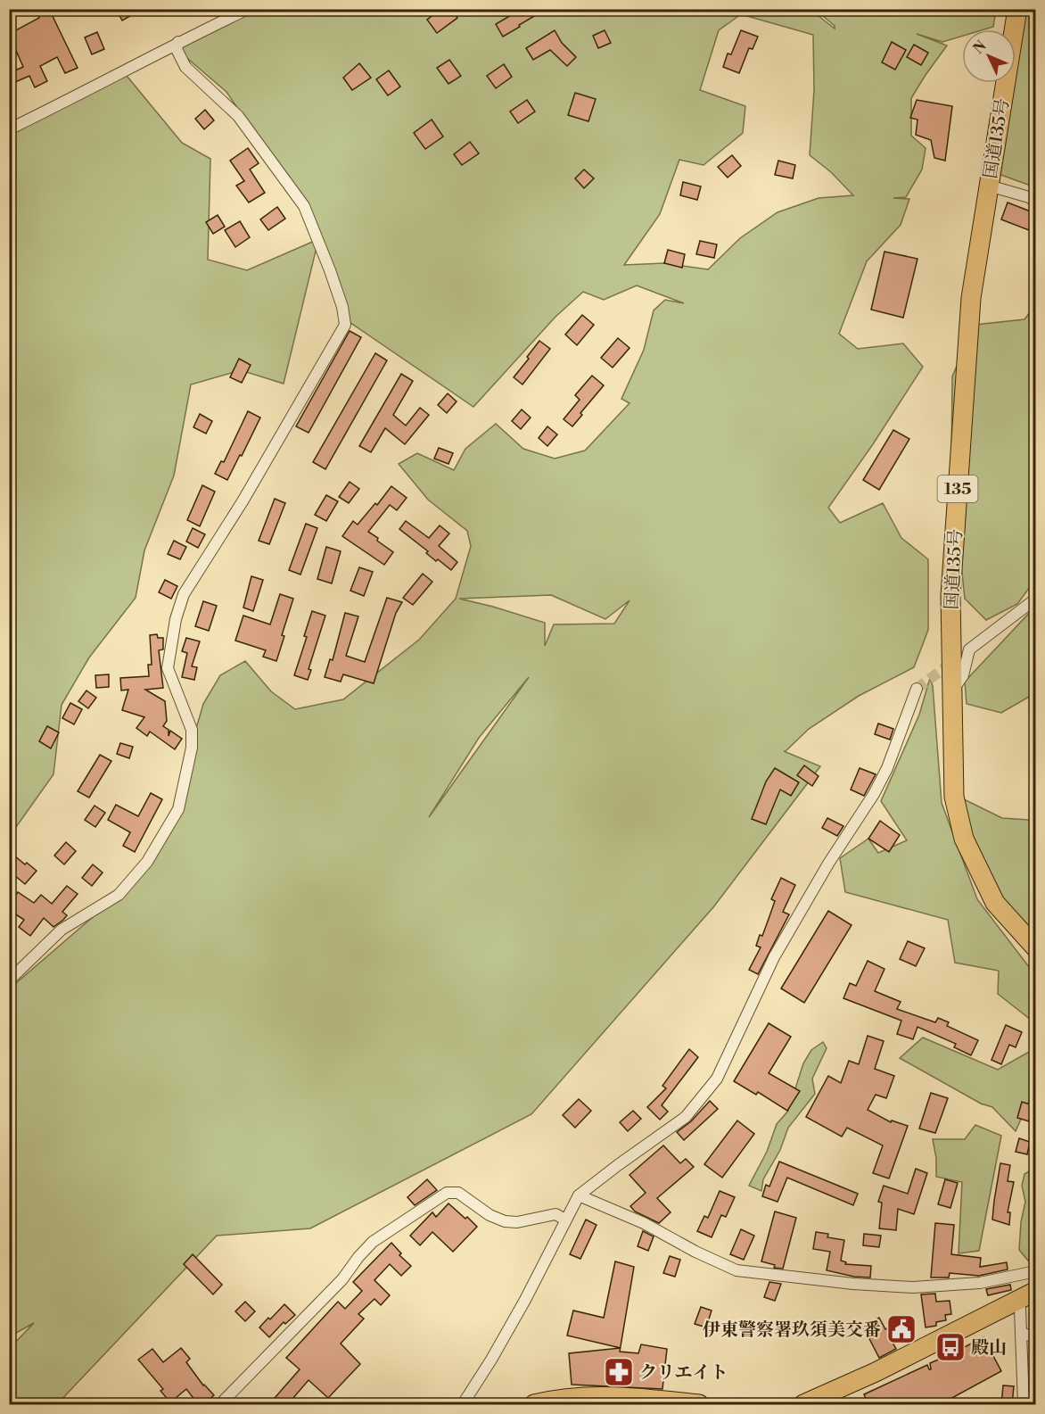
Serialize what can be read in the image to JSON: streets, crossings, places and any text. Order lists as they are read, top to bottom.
{
  "streets": {
    "highway": ["国道135号", "135"]
  },
  "places": {
    "public building": ["伊東警察署玖須美交番"],
    "bus stop": ["殿山"],
    "pharmacy": ["クリエイト"]
  },
  "north": "top left"
}
